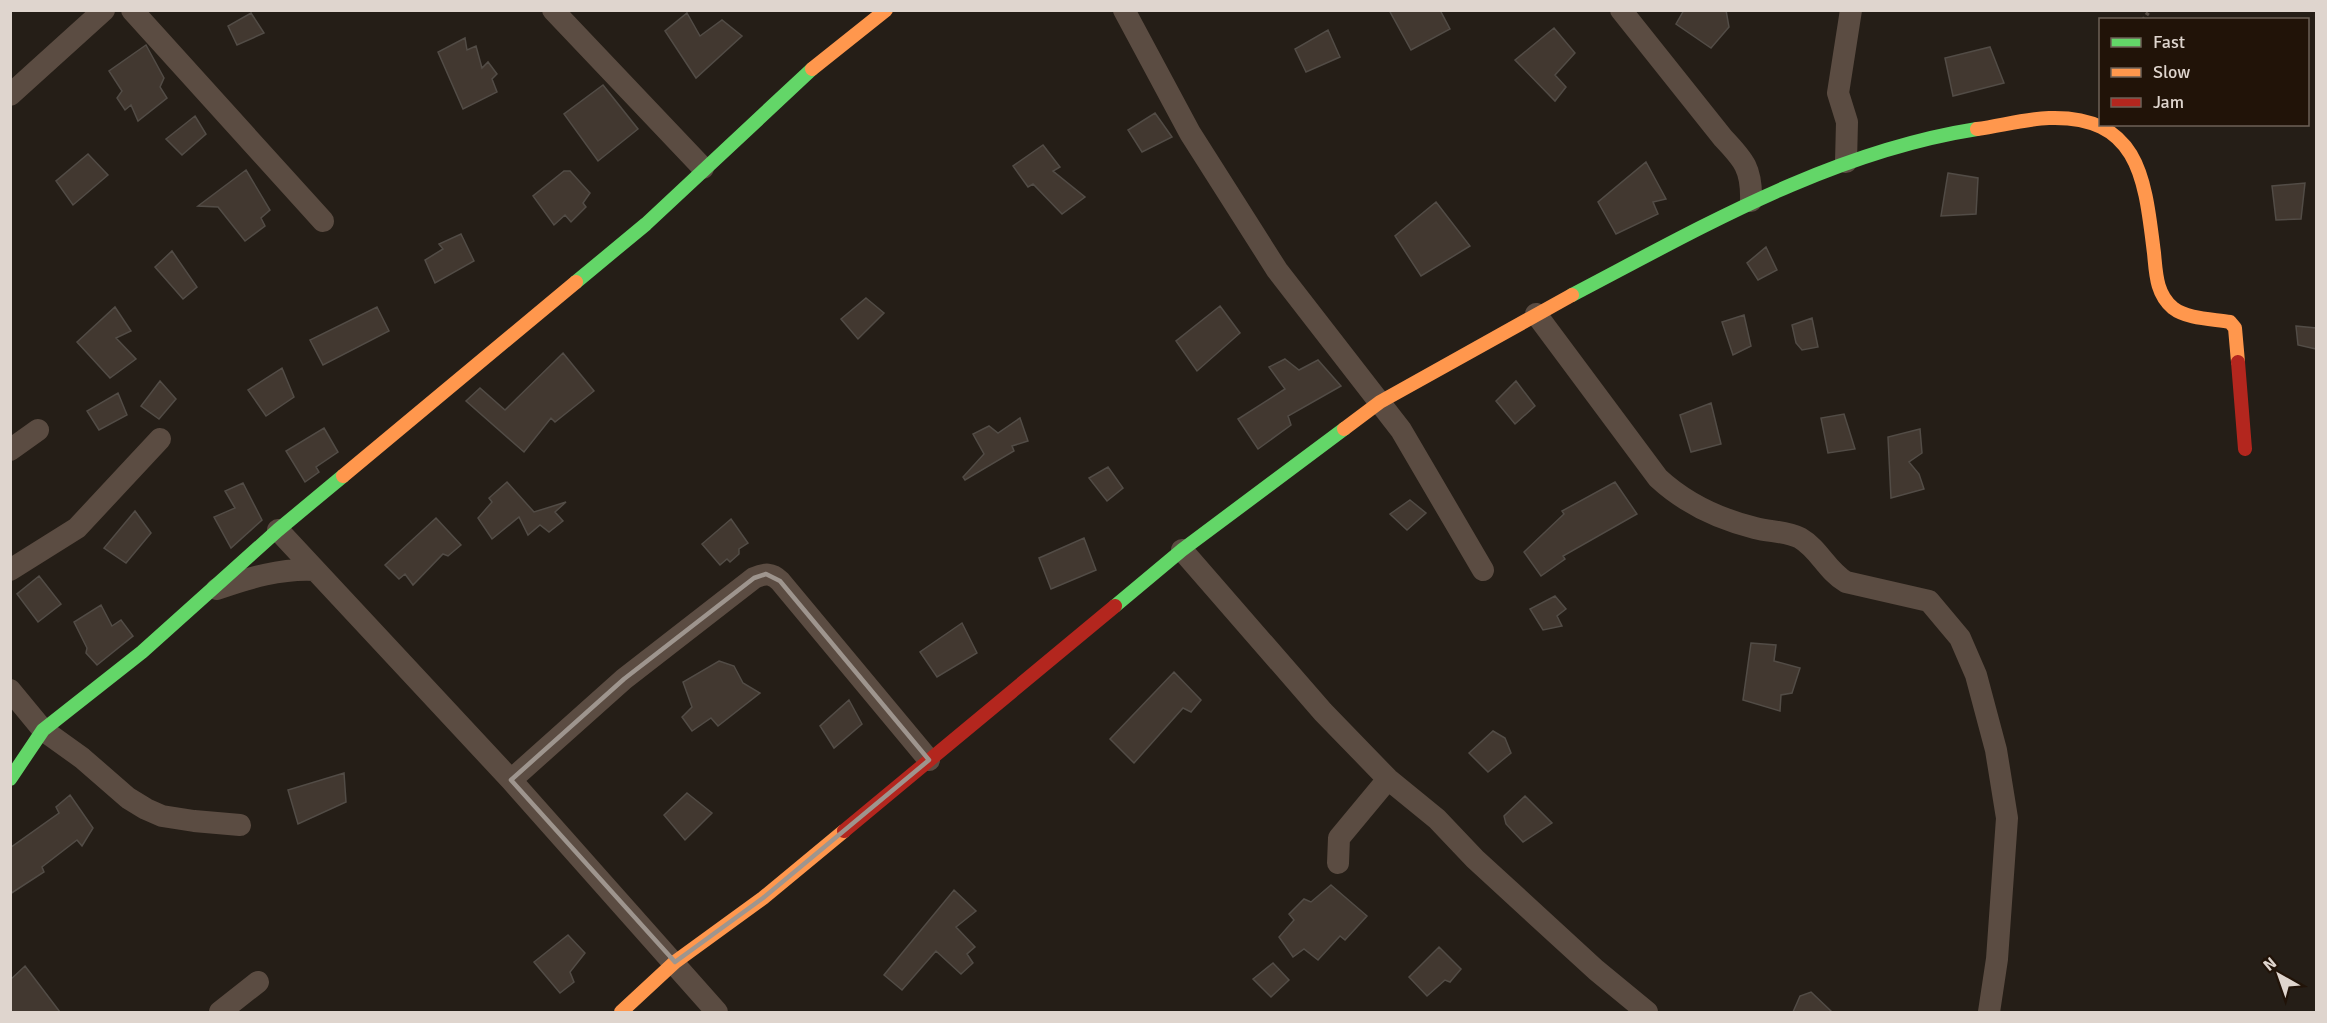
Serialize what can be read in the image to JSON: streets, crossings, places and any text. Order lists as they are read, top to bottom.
{
  "legend": ["Fast", "Slow", "Jam"],
  "north": "top left"
}
